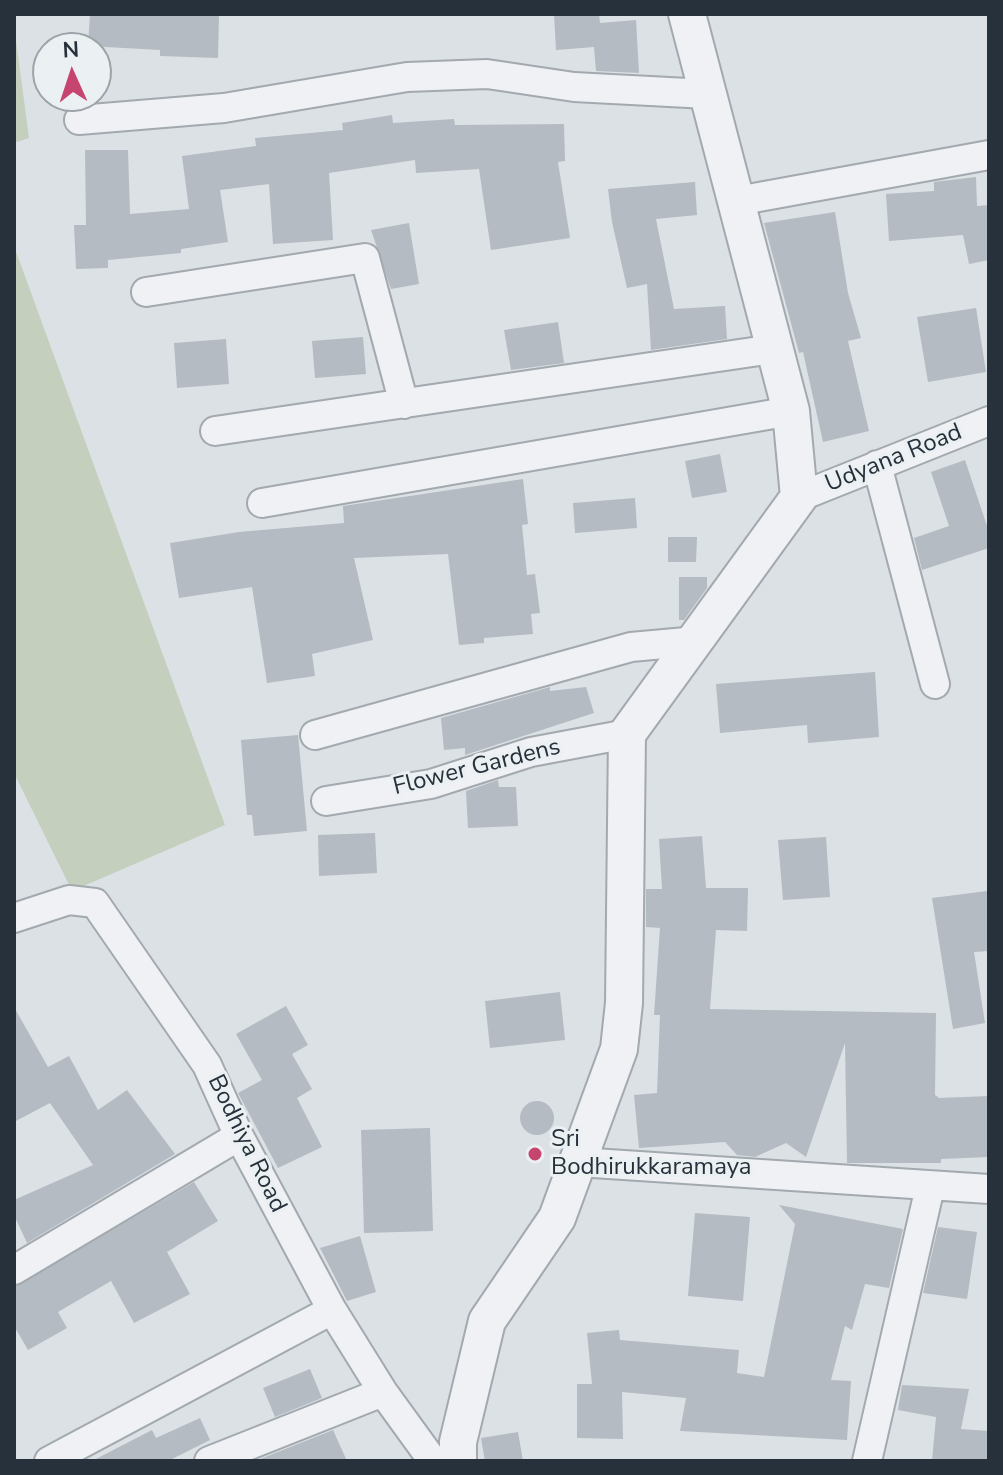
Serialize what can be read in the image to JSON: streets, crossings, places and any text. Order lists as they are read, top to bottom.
{
  "streets": {
    "street": ["Udyana Road", "Flower Gardens", "Bodhiya Road"]
  },
  "places": ["Sri Bodhirukkaramaya"],
  "north": "top"
}
